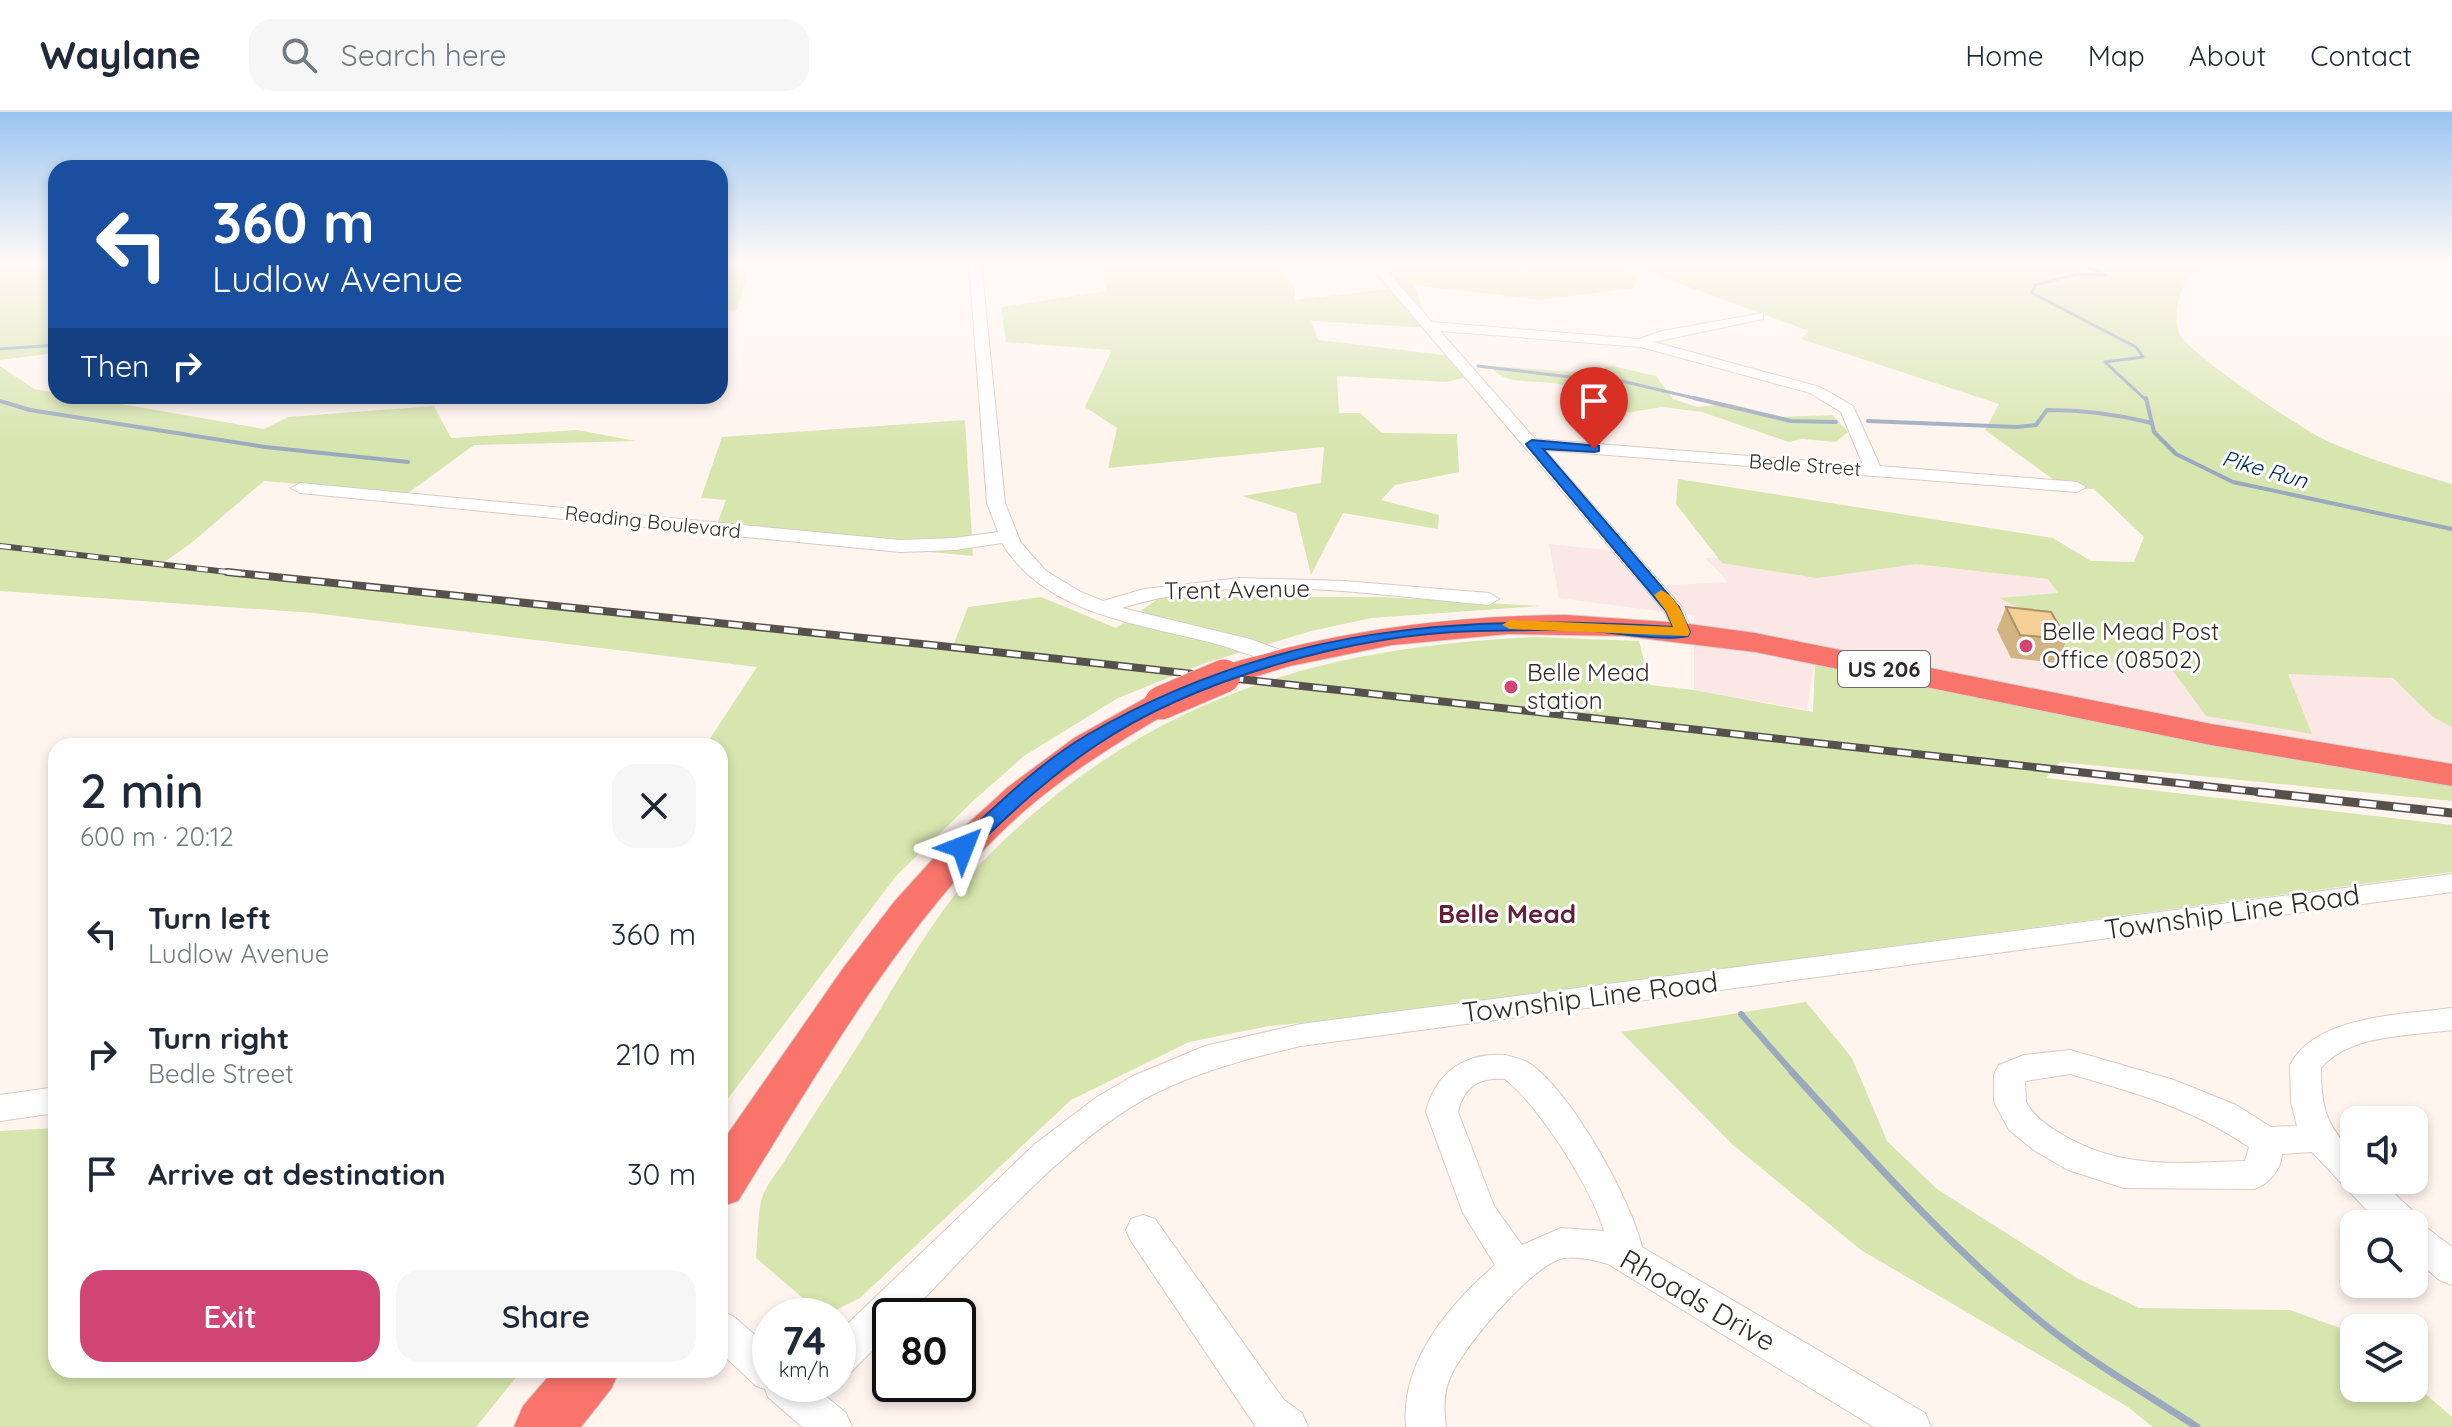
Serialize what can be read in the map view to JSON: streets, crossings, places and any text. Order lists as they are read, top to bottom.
{
  "streets": {
    "highway": ["US 206"],
    "street": [
      "Bedle Street",
      "Reading Boulevard",
      "Trent Avenue",
      "Township Line Road",
      "Rhoads Drive"
    ]
  },
  "crossings": [
    ["Trent Avenue", "US 206"]
  ],
  "districts": ["Belle Mead"],
  "water": ["Pike Run"],
  "places": ["Belle Mead Post Office (08502)", "Belle Mead station"],
  "page": {
    "header": "Waylane",
    "search": "Search here",
    "nav": [
      "Home",
      "Map",
      "About",
      "Contact"
    ],
    "turn": ["360 m", "Ludlow Avenue"],
    "then": "Then",
    "heading": ["2 min", "600 m · 20:12"],
    "list": [
      {
        "name": "Turn left",
        "note": "Ludlow Avenue",
        "value": "360 m"
      },
      {
        "name": "Turn right",
        "note": "Bedle Street",
        "value": "210 m"
      },
      {
        "name": "Arrive at destination",
        "value": "30 m"
      }
    ],
    "buttons": ["Exit", "Share"],
    "speed": "74 km/h",
    "limit": "80"
  }
}
